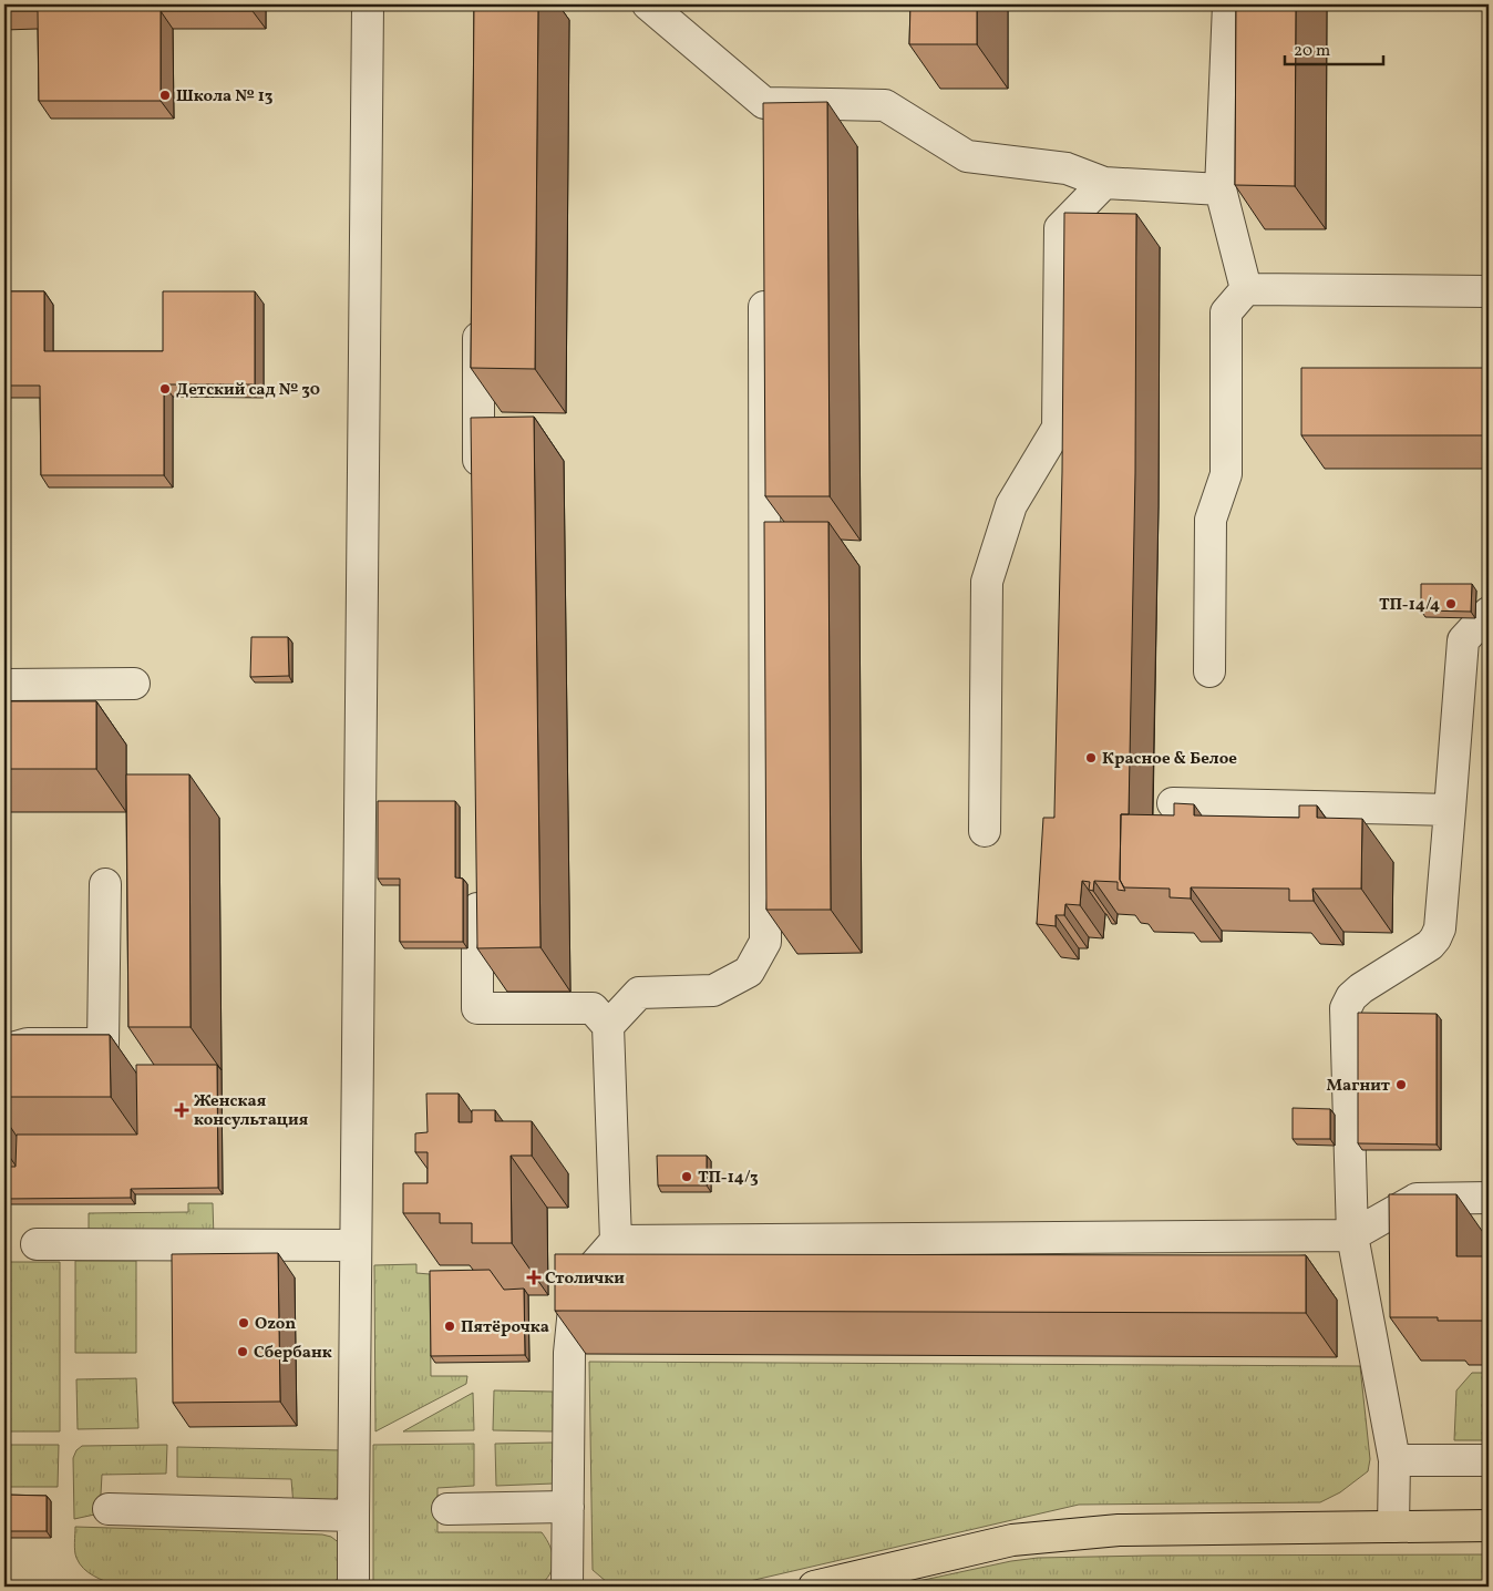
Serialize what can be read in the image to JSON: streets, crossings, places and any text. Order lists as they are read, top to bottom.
{
  "places": {
    "other": [
      "Школа № 13",
      "Детский сад № 30",
      "ТП-14/4",
      "Красное & Белое",
      "Магнит",
      "ТП-14/3",
      "Ozon",
      "Пятёрочка",
      "Сбербанк"
    ],
    "health": ["Женская консультация", "Столички"]
  },
  "scale_bar": "20 m"
}
